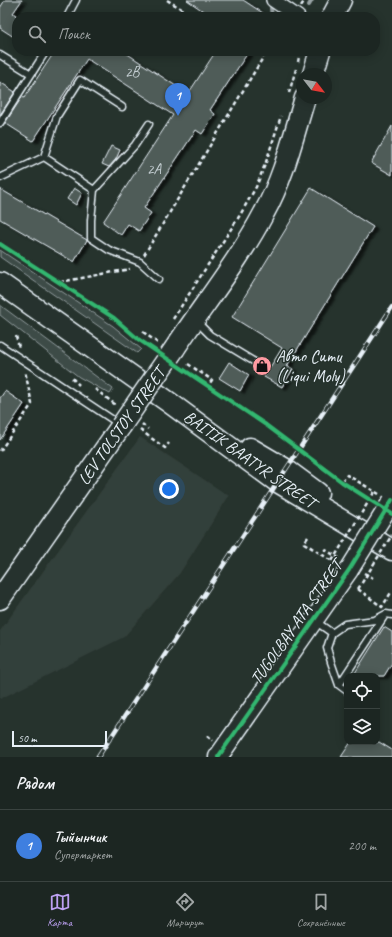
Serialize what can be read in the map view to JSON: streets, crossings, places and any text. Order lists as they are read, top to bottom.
{
  "streets": {
    "main road": ["LEV TOLSTOY STREET", "BAITIK BAATYR STREET"],
    "street": ["TUGOLBAY ATA STREET"]
  },
  "places": {
    "shop": ["Авто Сити (Liqui Moly)"]
  },
  "house_numbers": ["2В", "2А"],
  "scale_bar": "50 m",
  "north": "bottom right",
  "page": {
    "search": "Поиск",
    "pins": "1",
    "scale": "50 m",
    "heading": "Рядом",
    "list": [
      {
        "mark": "1",
        "name": "Тыйынчик",
        "note": "Супермаркет",
        "value": "200 m"
      }
    ],
    "nav": ["Карта", "Маршрут", "Сохранённые"]
  }
}
